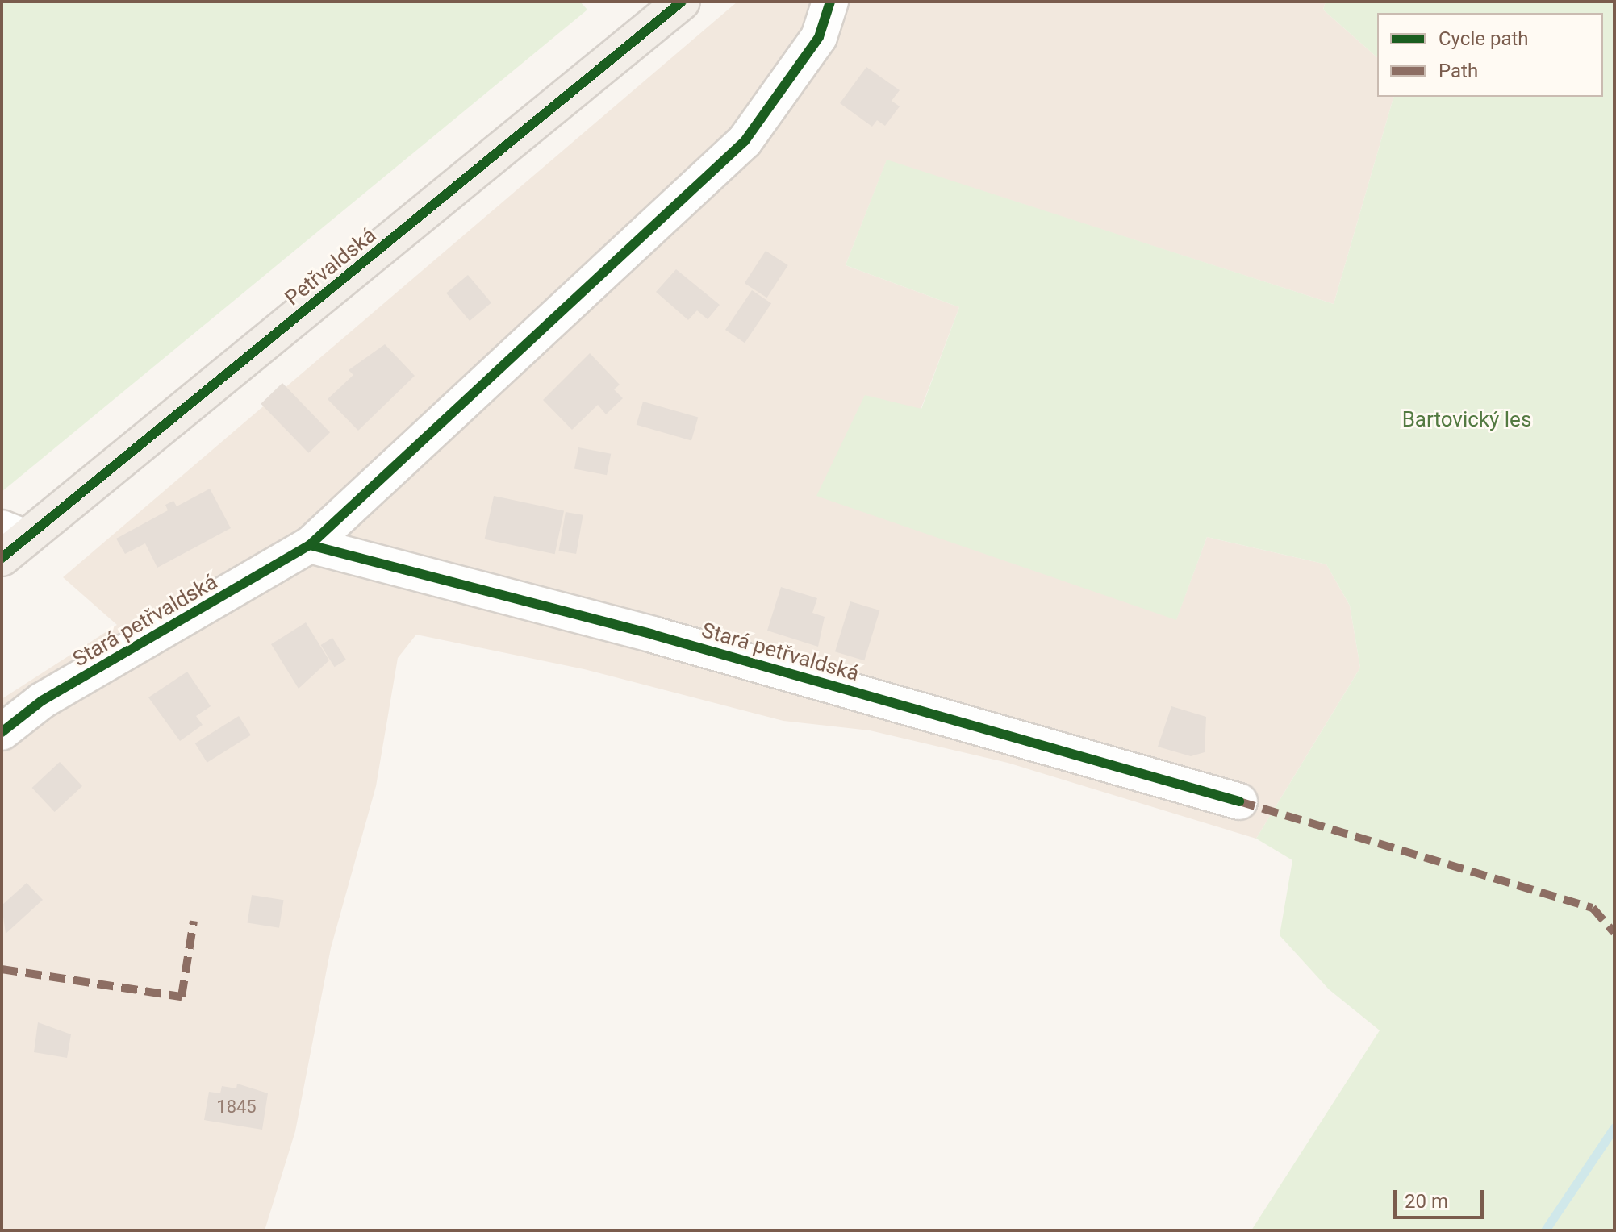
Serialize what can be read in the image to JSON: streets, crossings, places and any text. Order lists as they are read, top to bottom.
{
  "streets": {
    "main road": ["Petřvaldská"],
    "street": ["Stará petřvaldská"]
  },
  "parks": ["Bartovický les"],
  "house_numbers": ["1845"],
  "legend": ["Cycle path", "Path"],
  "scale_bar": "20 m"
}
